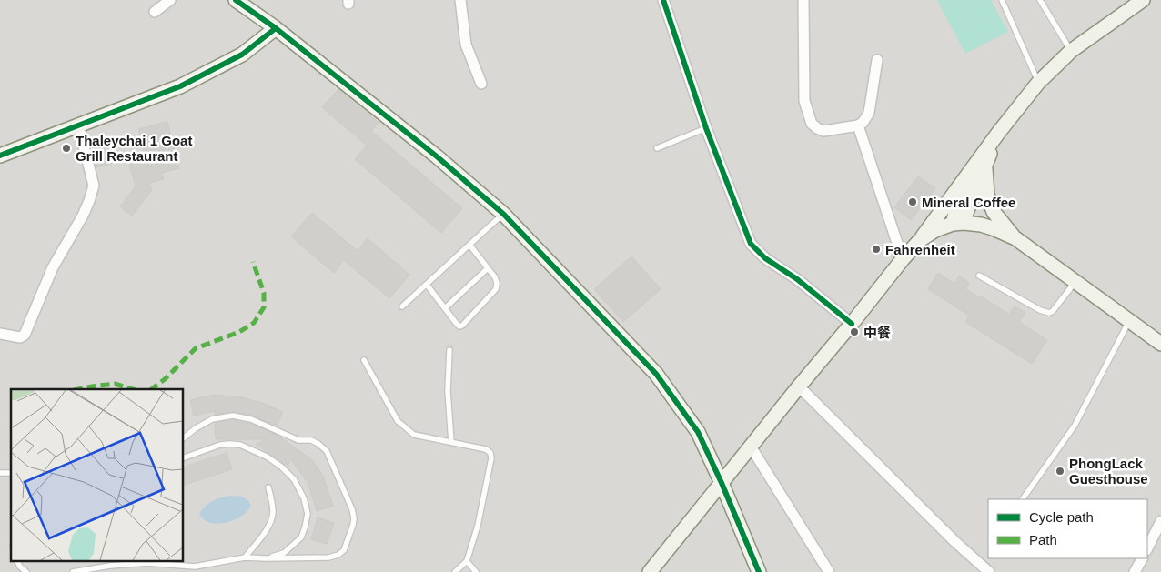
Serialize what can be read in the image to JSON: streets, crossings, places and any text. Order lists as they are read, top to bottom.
{
  "places": [
    "Thaleychai 1 Goat Grill Restaurant",
    "Mineral Coffee",
    "Fahrenheit",
    "中餐",
    "PhongLack Guesthouse"
  ],
  "legend": ["Cycle path", "Path"]
}
